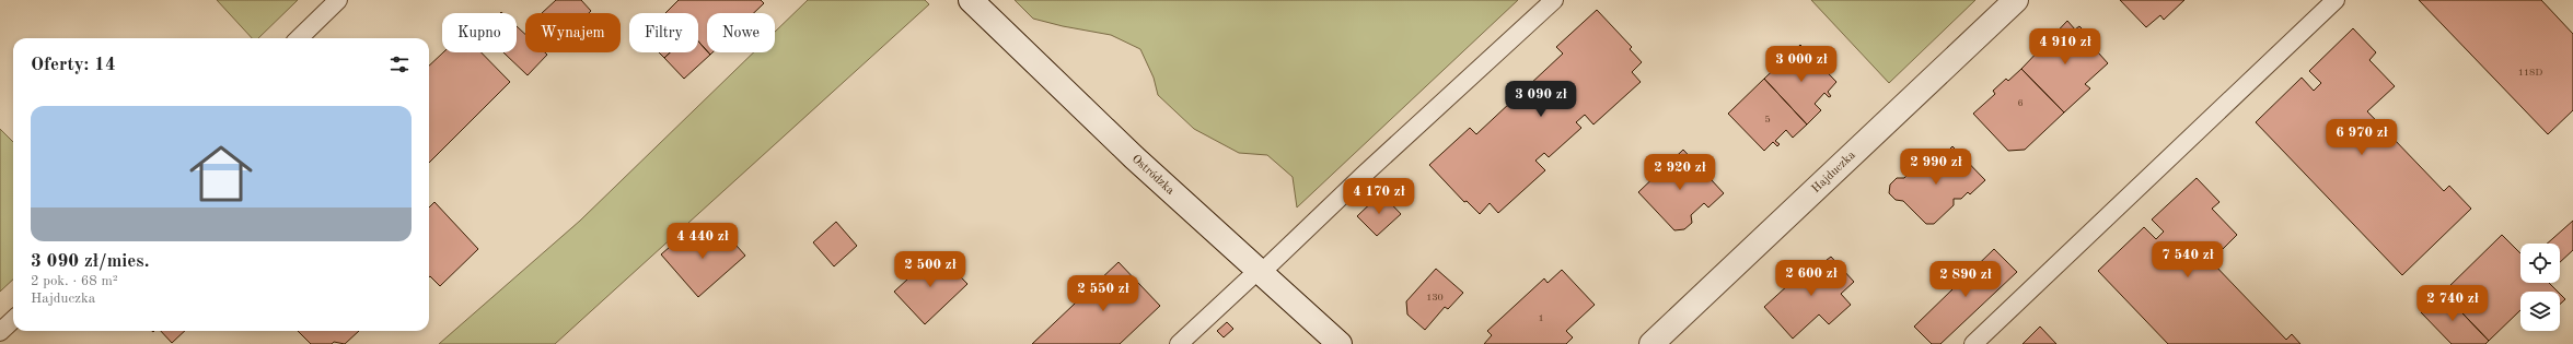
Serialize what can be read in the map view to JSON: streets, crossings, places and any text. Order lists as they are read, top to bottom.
{
  "streets": {
    "street": ["Hajduczka", "Ostródzka"]
  },
  "house_numbers": [
    "118D",
    "6",
    "5",
    "130",
    "1"
  ],
  "page": {
    "chip": [
      "Kupno",
      "Wynajem",
      "Filtry",
      "Nowe"
    ],
    "price": [
      "4 910 zł",
      "3 000 zł",
      "3 090 zł",
      "6 970 zł",
      "2 990 zł",
      "2 920 zł",
      "4 170 zł",
      "4 440 zł",
      "7 540 zł",
      "2 500 zł",
      "2 600 zł",
      "2 890 zł",
      "2 550 zł",
      "2 740 zł"
    ],
    "heading": "Oferty: 14",
    "list": [
      {
        "name": "3 090 zł/mies.",
        "note": "2 pok. · 68 m² · Hajduczka"
      }
    ]
  }
}
